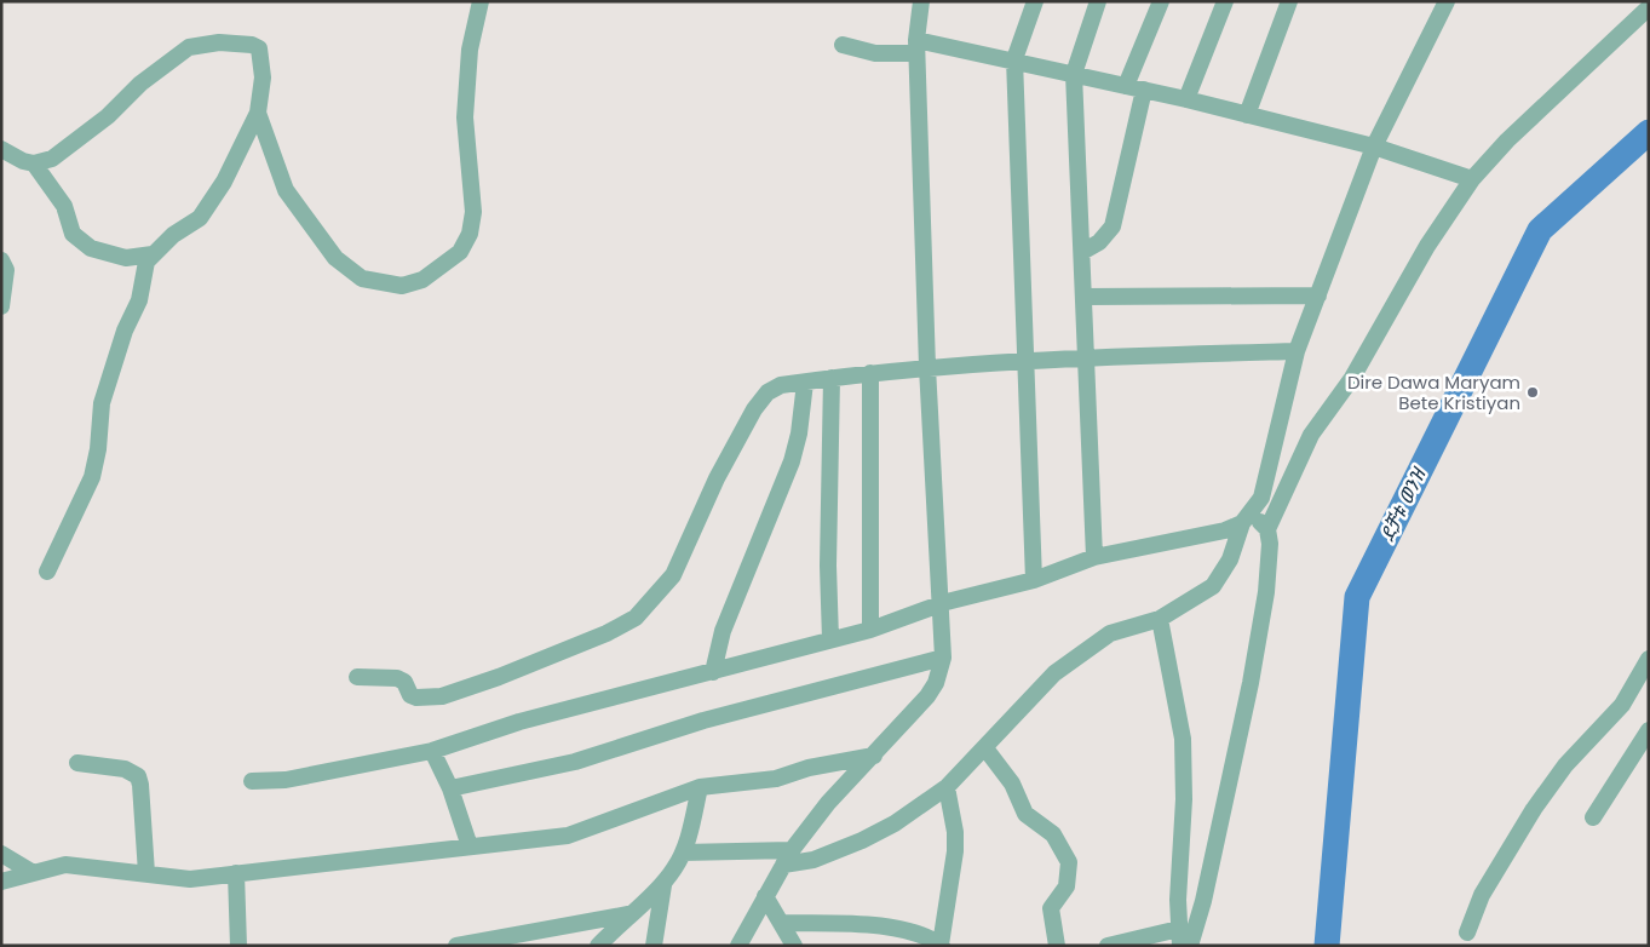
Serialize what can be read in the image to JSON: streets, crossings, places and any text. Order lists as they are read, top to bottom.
{
  "water": ["ደቻቱ ወንዝ"],
  "places": ["Dire Dawa Maryam Bete Kristiyan"]
}
